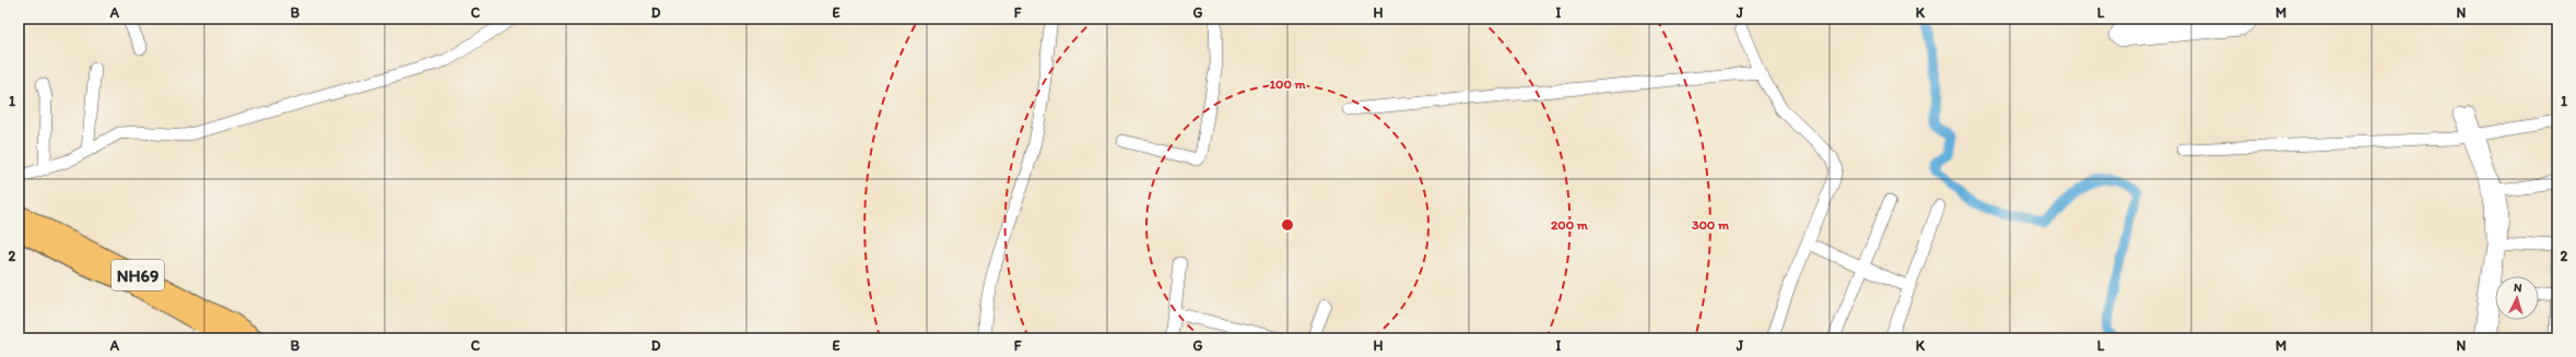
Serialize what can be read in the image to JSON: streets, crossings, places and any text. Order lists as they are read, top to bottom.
{
  "streets": {
    "highway": ["NH69"]
  },
  "north": "top",
  "grid": {
    "columns": [
      "A",
      "B",
      "C",
      "D",
      "E",
      "F",
      "G",
      "H",
      "I",
      "J",
      "K",
      "L",
      "M",
      "N"
    ],
    "rows": ["1", "2"]
  },
  "rings": ["100 m", "200 m", "300 m"]
}
